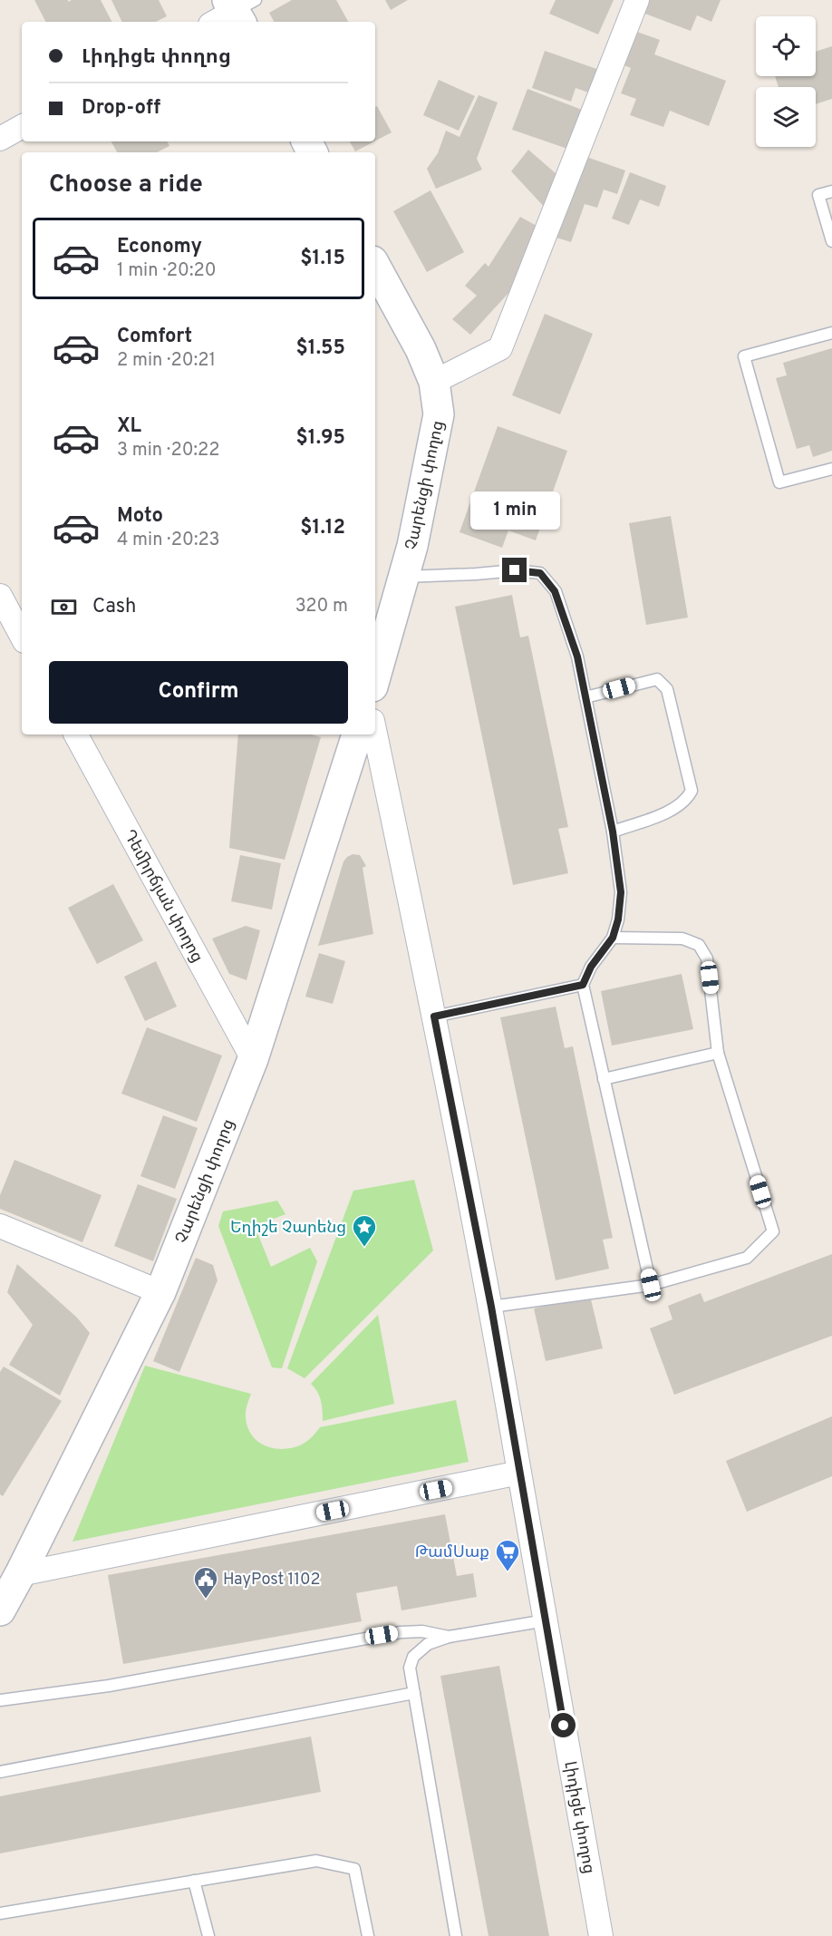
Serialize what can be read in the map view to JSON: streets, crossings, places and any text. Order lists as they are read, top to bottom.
{
  "streets": {
    "main road": ["Չարենցի փողոց"],
    "street": ["Դեմիրճյան փողոց", "Լիդիցե փողոց"]
  },
  "crossings": [
    ["Չարենցի փողոց", "Դեմիրճյան փողոց"]
  ],
  "places": {
    "place": ["Եղիշե Չարենց"],
    "supermarket": ["ԹամՍաք"],
    "public building": ["HayPost 1102"]
  },
  "page": {
    "banner": ["Լիդիցե փողոց", "Drop-off"],
    "heading": "Choose a ride",
    "list": [
      {
        "name": "Economy",
        "note": "1 min · 20:20",
        "value": "$1.15"
      },
      {
        "name": "Comfort",
        "note": "2 min · 20:21",
        "value": "$1.55"
      },
      {
        "name": "XL",
        "note": "3 min · 20:22",
        "value": "$1.95"
      },
      {
        "name": "Moto",
        "note": "4 min · 20:23",
        "value": "$1.12"
      }
    ],
    "bubble": "1 min",
    "pay": ["Cash", "320 m"],
    "buttons": "Confirm"
  }
}
